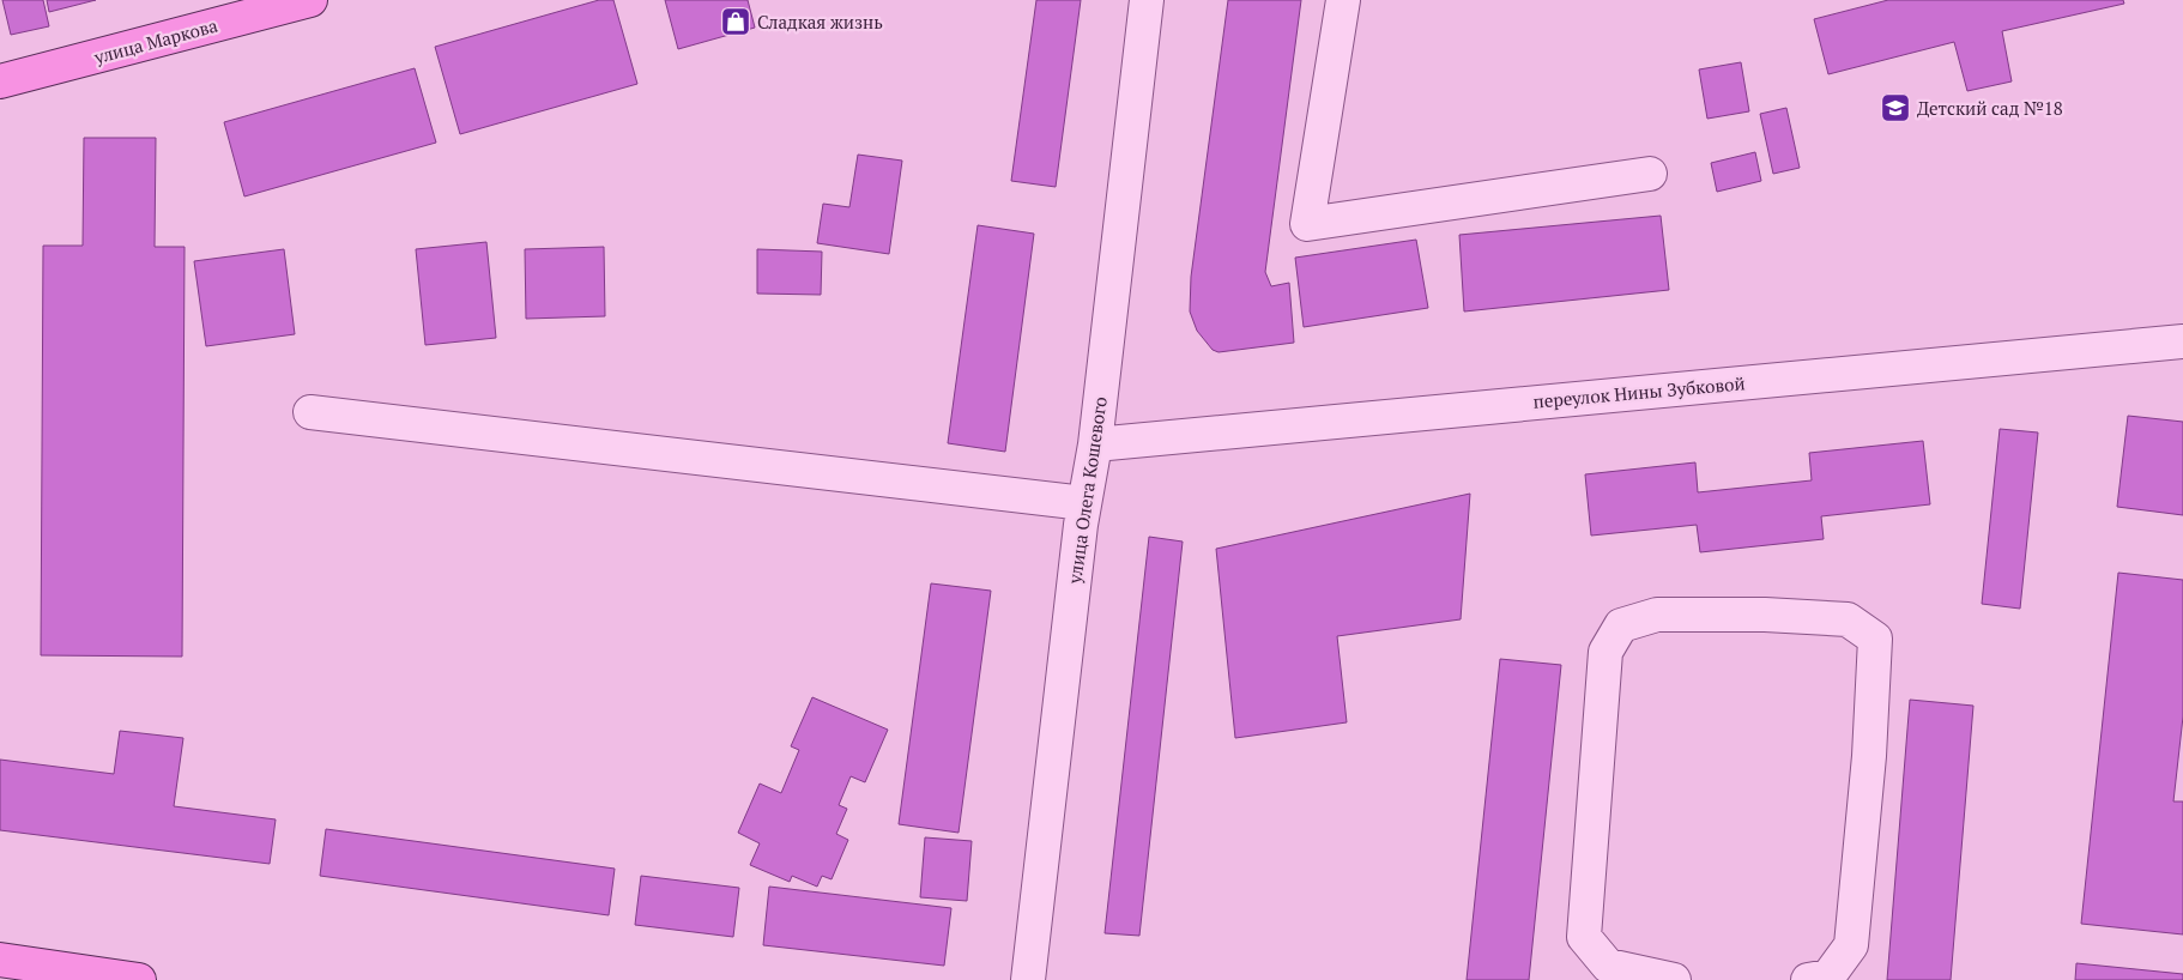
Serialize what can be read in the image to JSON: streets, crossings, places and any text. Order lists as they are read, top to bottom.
{
  "streets": {
    "main road": ["улица Маркова"],
    "street": ["переулок Нины Зубковой", "улица Олега Кошевого"]
  },
  "crossings": [
    ["переулок Нины Зубковой", "улица Олега Кошевого"]
  ],
  "places": {
    "shop": ["Сладкая жизнь"],
    "school or university": ["Детский сад №18"]
  }
}
